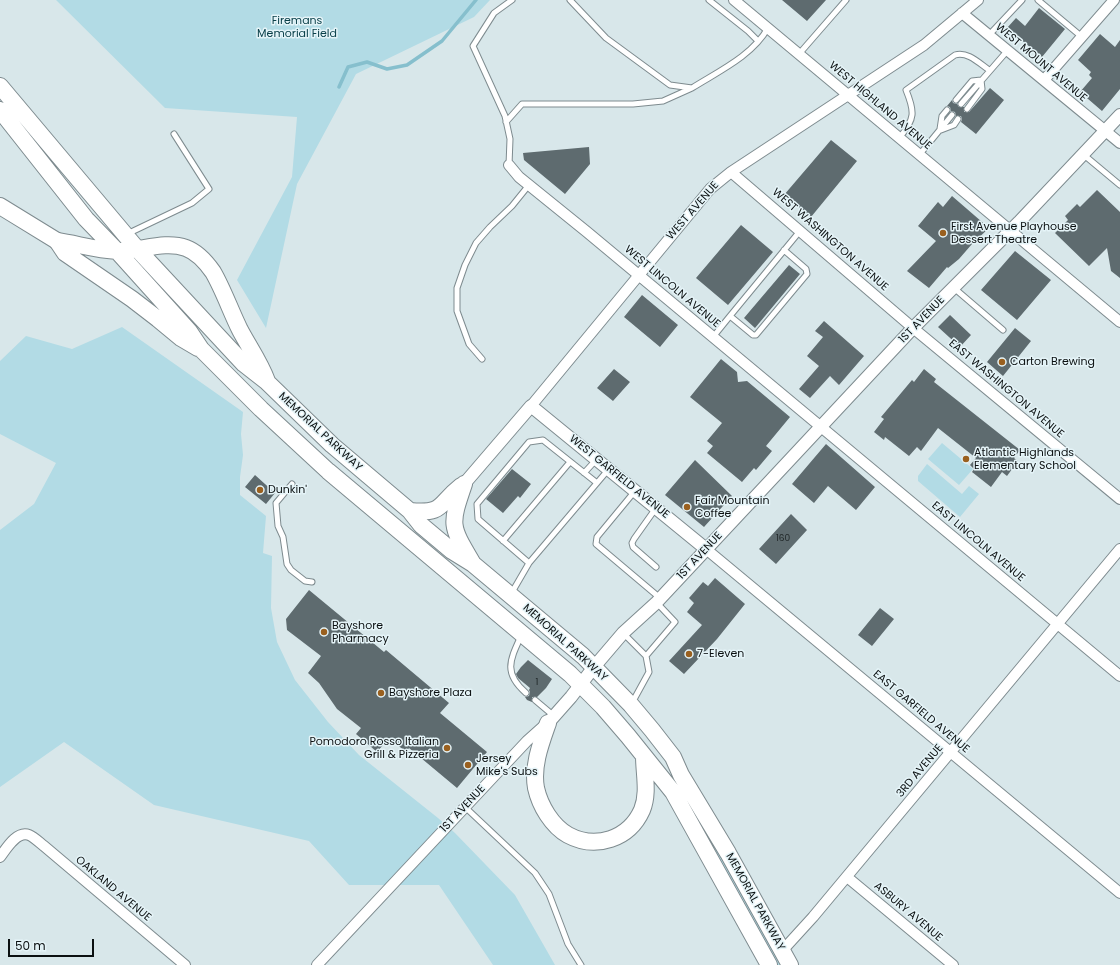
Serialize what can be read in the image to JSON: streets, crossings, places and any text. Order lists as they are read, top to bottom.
{
  "streets": {
    "main road": ["MEMORIAL PARKWAY"],
    "street": [
      "WEST MOUNT AVENUE",
      "WEST HIGHLAND AVENUE",
      "WEST AVENUE",
      "WEST WASHINGTON AVENUE",
      "WEST LINCOLN AVENUE",
      "1ST AVENUE",
      "EAST WASHINGTON AVENUE",
      "WEST GARFIELD AVENUE",
      "EAST LINCOLN AVENUE",
      "EAST GARFIELD AVENUE",
      "3RD AVENUE",
      "OAKLAND AVENUE",
      "ASBURY AVENUE"
    ]
  },
  "crossings": [
    ["WEST MOUNT AVENUE", "WEST AVENUE"],
    ["WEST MOUNT AVENUE", "1ST AVENUE"],
    ["WEST HIGHLAND AVENUE", "WEST AVENUE"],
    ["WEST HIGHLAND AVENUE", "1ST AVENUE"],
    ["WEST AVENUE", "WEST WASHINGTON AVENUE"],
    ["WEST AVENUE", "WEST LINCOLN AVENUE"],
    ["WEST AVENUE", "WEST GARFIELD AVENUE"],
    ["WEST WASHINGTON AVENUE", "1ST AVENUE"],
    ["WEST WASHINGTON AVENUE", "EAST WASHINGTON AVENUE"],
    ["WEST LINCOLN AVENUE", "1ST AVENUE"],
    ["WEST LINCOLN AVENUE", "EAST LINCOLN AVENUE"],
    ["1ST AVENUE", "EAST WASHINGTON AVENUE"],
    ["1ST AVENUE", "MEMORIAL PARKWAY"],
    ["1ST AVENUE", "WEST GARFIELD AVENUE"],
    ["1ST AVENUE", "EAST LINCOLN AVENUE"],
    ["1ST AVENUE", "EAST GARFIELD AVENUE"],
    ["MEMORIAL PARKWAY", "3RD AVENUE"],
    ["WEST GARFIELD AVENUE", "EAST GARFIELD AVENUE"],
    ["EAST LINCOLN AVENUE", "3RD AVENUE"],
    ["EAST GARFIELD AVENUE", "3RD AVENUE"],
    ["3RD AVENUE", "ASBURY AVENUE"]
  ],
  "parks": ["Firemans Memorial Field"],
  "places": [
    "First Avenue Playhouse Dessert Theatre",
    "Carton Brewing",
    "Atlantic Highlands Elementary School",
    "Dunkin'",
    "Fair Mountain Coffee",
    "Bayshore Pharmacy",
    "7-Eleven",
    "Bayshore Plaza",
    "Pomodoro Rosso Italian Grill & Pizzeria",
    "Jersey Mike's Subs"
  ],
  "house_numbers": ["160", "1"],
  "scale_bar": "50 m"
}
